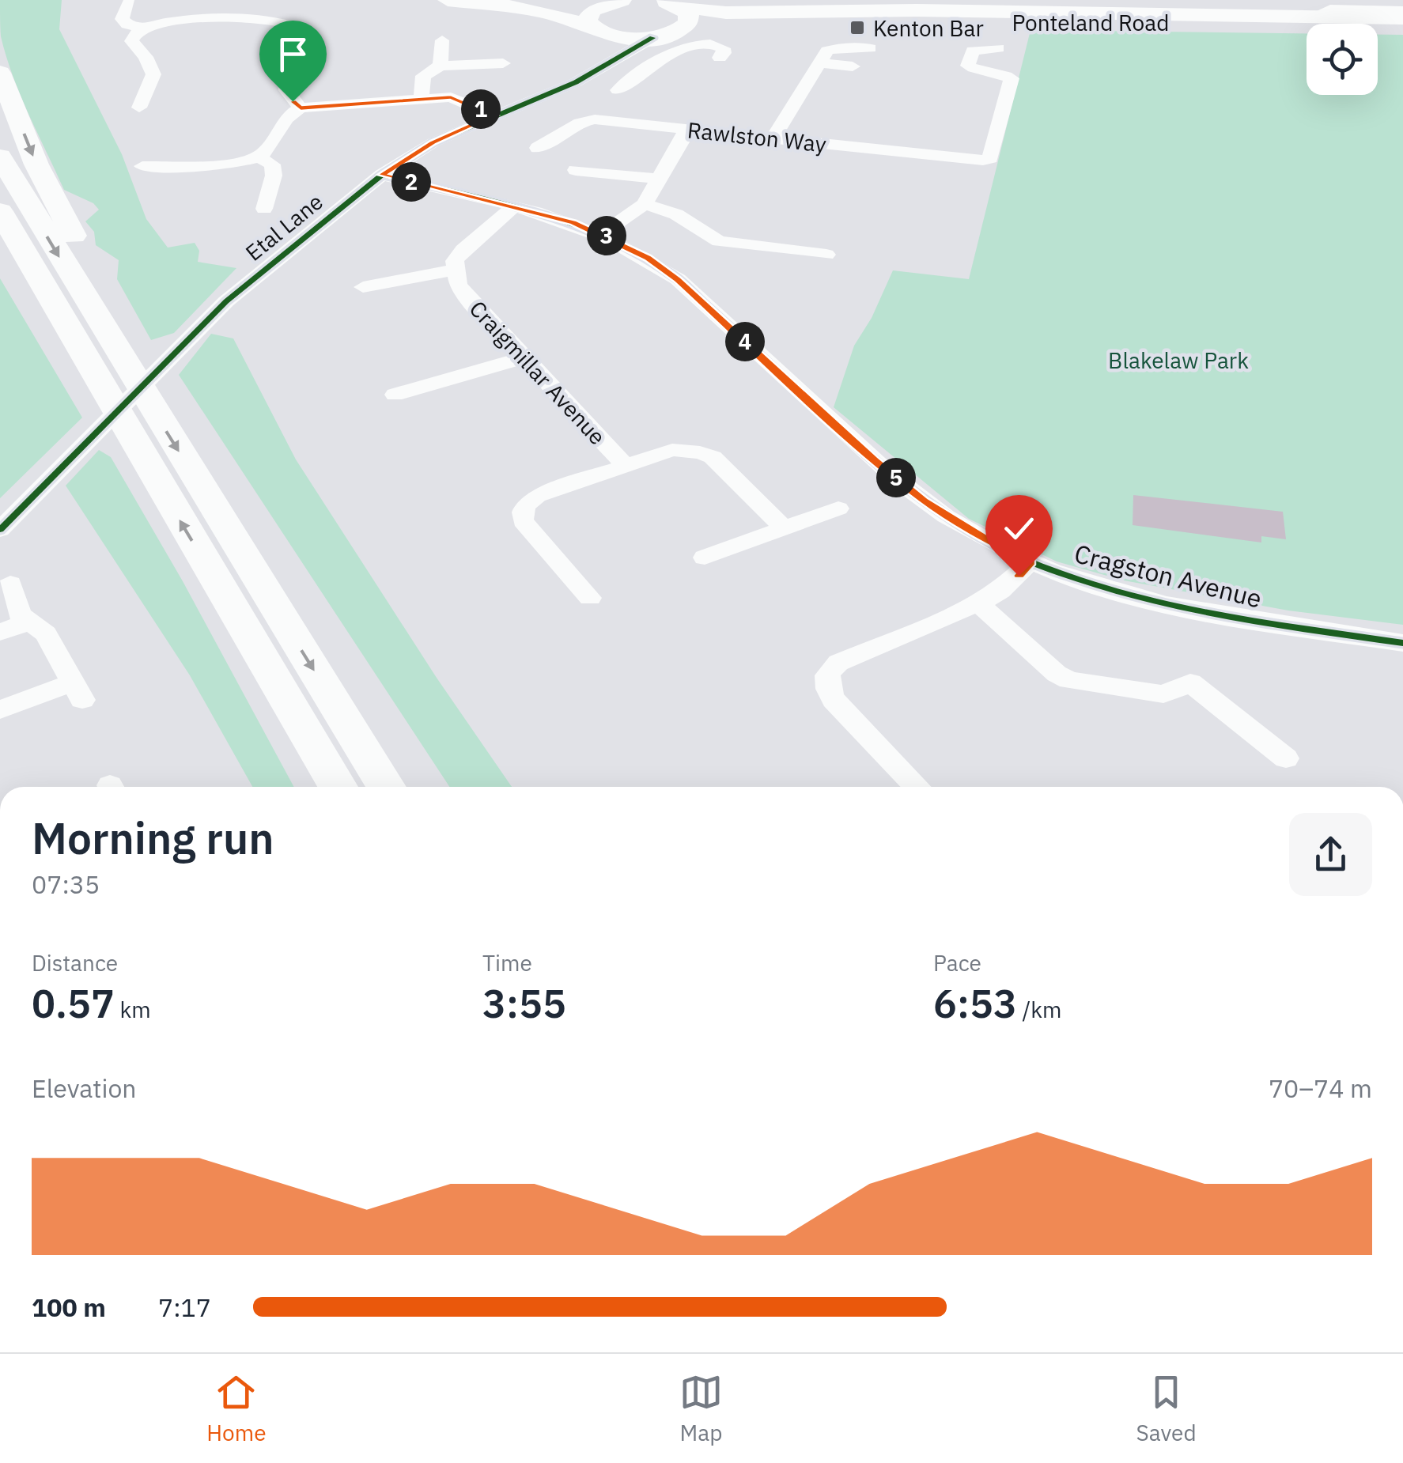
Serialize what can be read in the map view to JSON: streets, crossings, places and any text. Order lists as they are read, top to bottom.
{
  "streets": {
    "highway": ["Ponteland Road"],
    "street": [
      "Rawlston Way",
      "Etal Lane",
      "Craigmillar Avenue",
      "Cragston Avenue"
    ]
  },
  "crossings": [
    ["Etal Lane", "Cragston Avenue"],
    ["Craigmillar Avenue", "Cragston Avenue"]
  ],
  "parks": ["Blakelaw Park"],
  "places": {
    "transit": ["Kenton Bar"]
  },
  "page": {
    "pins": [
      "1",
      "2",
      "3",
      "4",
      "5"
    ],
    "heading": ["Morning run", "07:35"],
    "stats": [
      ["Distance", "0.57 km"],
      ["Time", "3:55"],
      ["Pace", "6:53 /km"]
    ],
    "chart": ["Elevation", "70–74 m"],
    "list": [
      {
        "name": "100 m",
        "note": "7:17"
      }
    ],
    "tabs": ["Home", "Map", "Saved"]
  }
}
